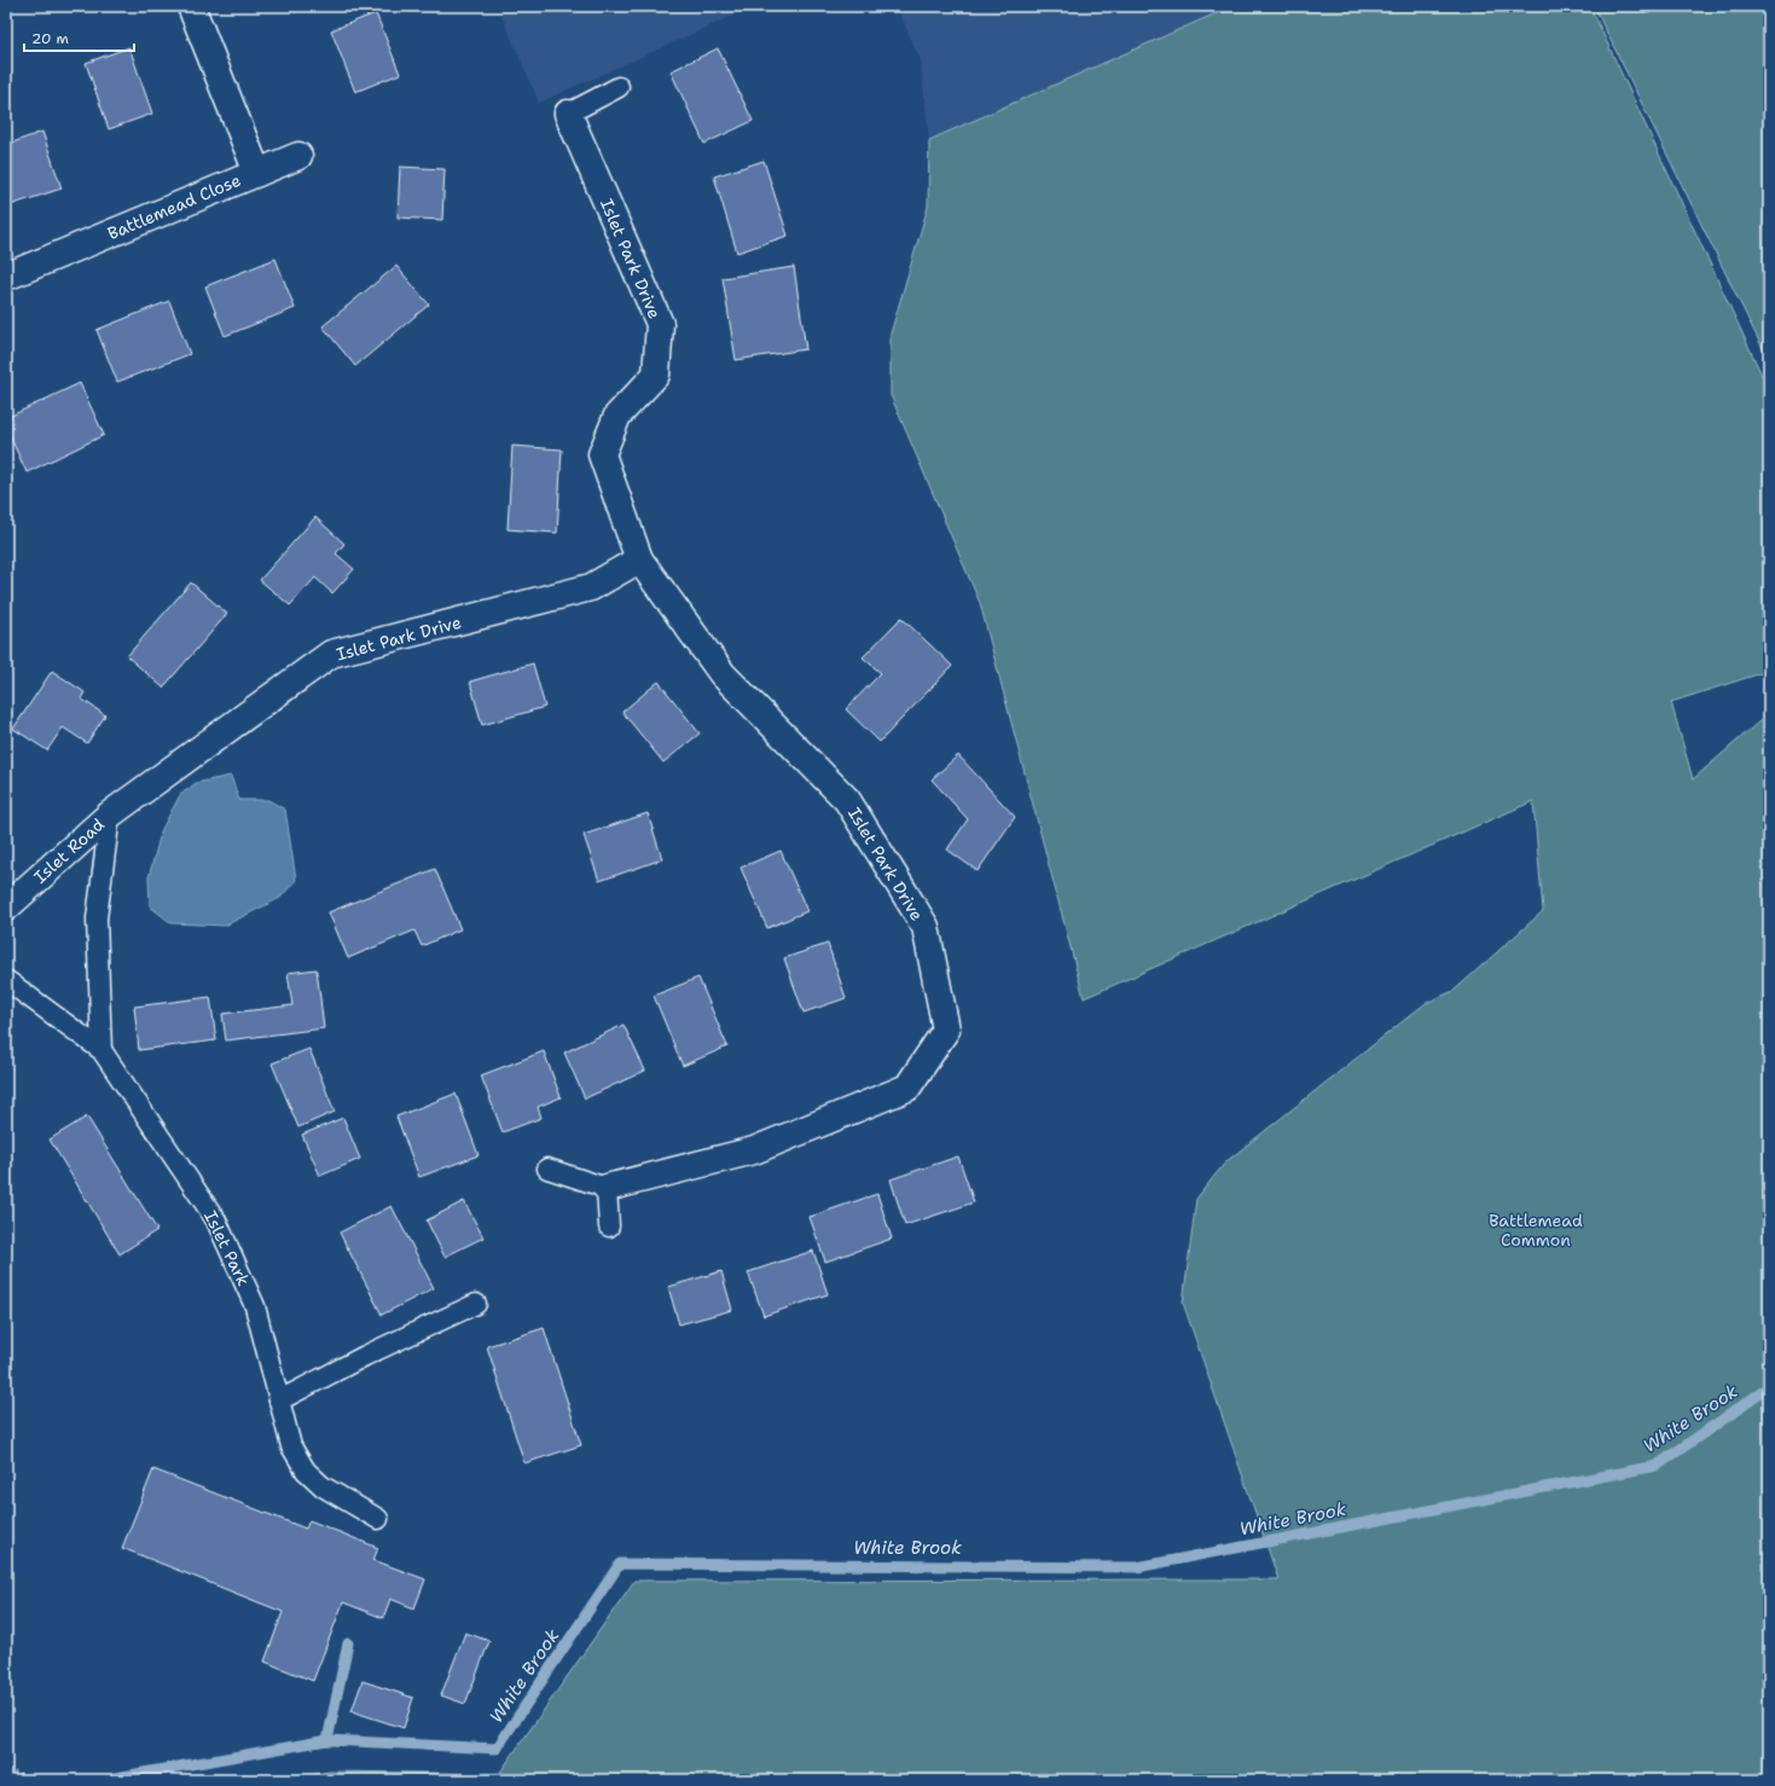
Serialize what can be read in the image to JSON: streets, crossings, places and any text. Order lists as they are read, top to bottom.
{
  "streets": {
    "street": ["Battlemead Close", "Islet Park Drive", "Islet Road"],
    "lane": ["Islet Park"]
  },
  "crossings": [
    ["Islet Park Drive", "Islet Road"]
  ],
  "water": ["White Brook"],
  "parks": ["Battlemead Common"],
  "scale_bar": "20 m"
}
